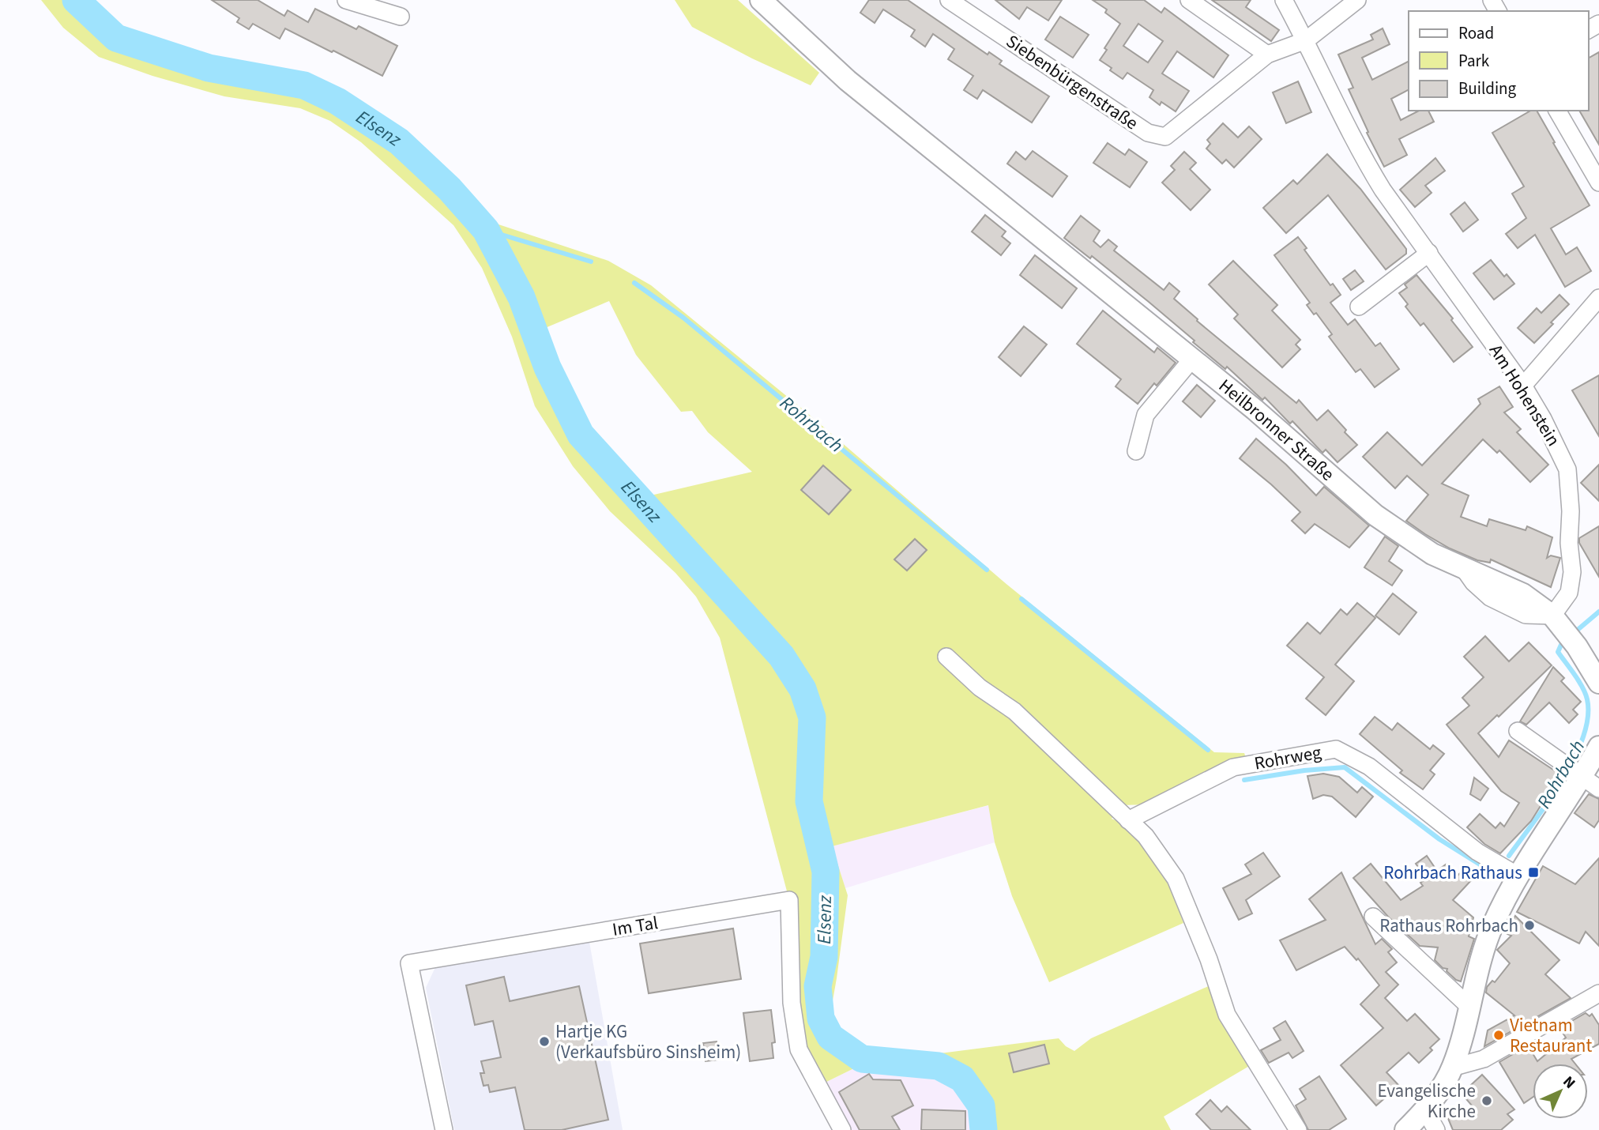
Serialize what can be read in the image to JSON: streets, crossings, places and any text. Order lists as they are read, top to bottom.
{
  "streets": {
    "main road": ["Heilbronner Straße"],
    "street": [
      "Siebenbürgenstraße",
      "Am Hohenstein",
      "Rohrweg",
      "Im Tal"
    ]
  },
  "crossings": [
    ["Siebenbürgenstraße", "Am Hohenstein"],
    ["Am Hohenstein", "Heilbronner Straße"]
  ],
  "water": ["Elsenz", "Rohrbach"],
  "places": {
    "transit": ["Rohrbach Rathaus"],
    "other": [
      "Rathaus Rohrbach",
      "Vietnam Restaurant",
      "Hartje KG (Verkaufsbüro Sinsheim)",
      "Evangelische Kirche"
    ]
  },
  "legend": ["Road", "Park", "Building"],
  "north": "top right"
}
